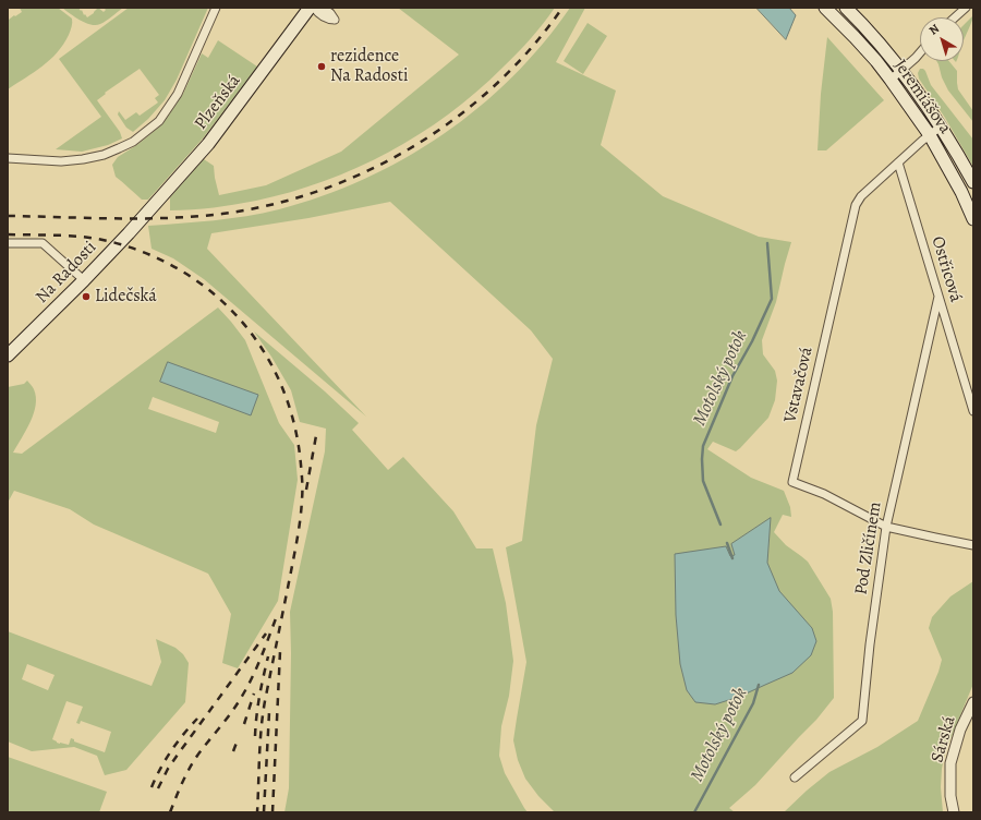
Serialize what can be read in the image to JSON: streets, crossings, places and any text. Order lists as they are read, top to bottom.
{
  "streets": {
    "main road": ["Jeremiášova", "Plzeňská", "Na Radosti"],
    "street": [
      "Ostřicová",
      "Vstavačová",
      "Pod Zličínem",
      "Sárská"
    ]
  },
  "crossings": [
    ["Jeremiášova", "Vstavačová"],
    ["Plzeňská", "Na Radosti"],
    ["Ostřicová", "Vstavačová"],
    ["Ostřicová", "Pod Zličínem"],
    ["Vstavačová", "Pod Zličínem"]
  ],
  "water": ["Motolský potok"],
  "places": ["rezidence Na Radosti", "Lidečská"],
  "north": "top left"
}
